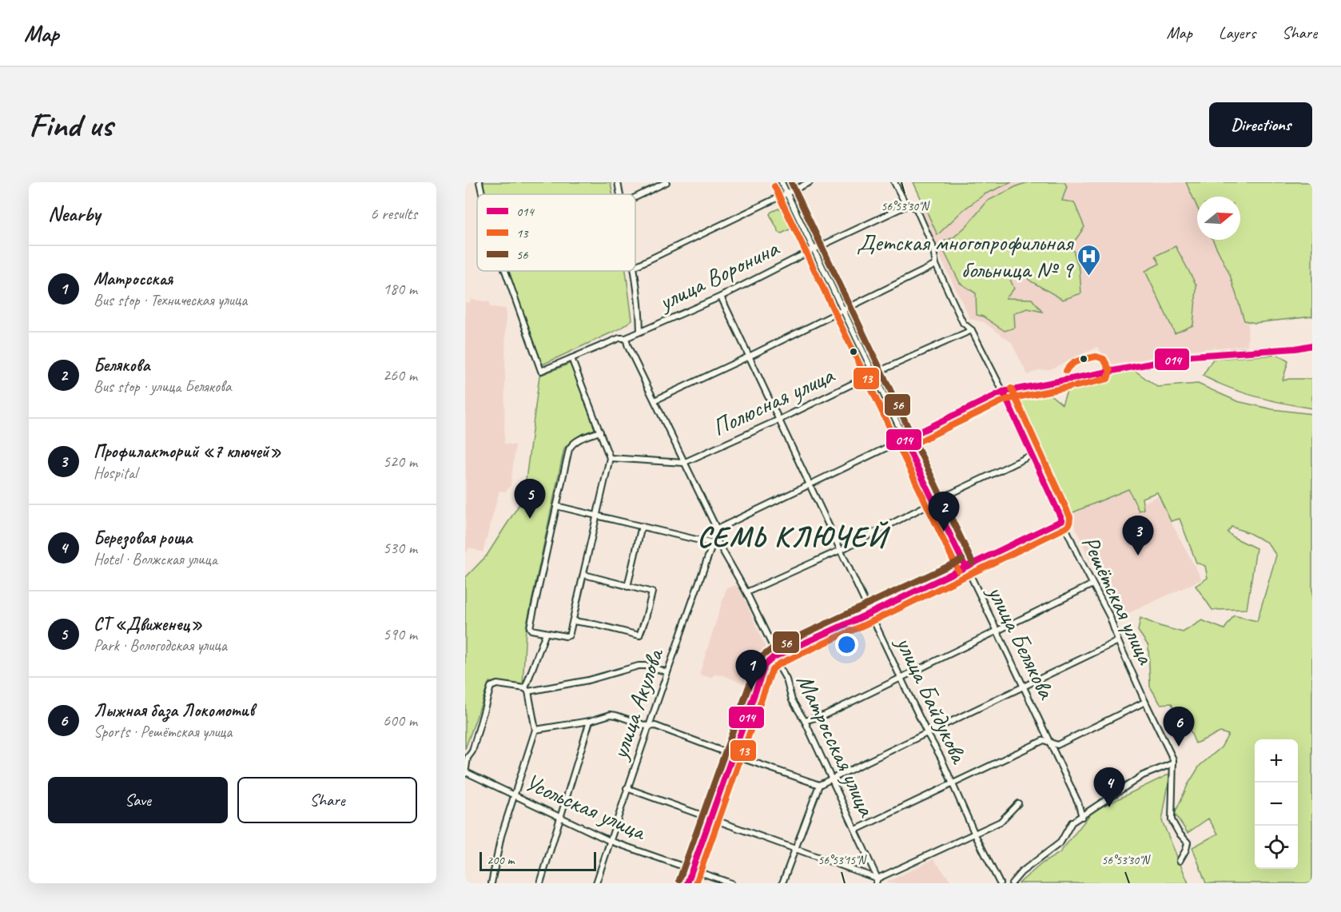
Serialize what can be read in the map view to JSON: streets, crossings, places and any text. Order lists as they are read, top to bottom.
{
  "streets": {
    "street": [
      "улица Воронина",
      "Полюсная улица",
      "Решётская улица",
      "улица Белякова",
      "улица Байдукова",
      "улица Акулова",
      "Матросская улица",
      "Усольская улица"
    ]
  },
  "crossings": [
    ["улица Воронина", "Решётская улица"],
    ["улица Воронина", "улица Белякова"],
    ["улица Воронина", "улица Байдукова"],
    ["улица Воронина", "Матросская улица"],
    ["Полюсная улица", "Решётская улица"],
    ["Полюсная улица", "улица Белякова"],
    ["Полюсная улица", "улица Байдукова"],
    ["Полюсная улица", "Матросская улица"],
    ["улица Акулова", "Матросская улица"],
    ["улица Акулова", "Усольская улица"]
  ],
  "districts": ["СЕМЬ КЛЮЧЕЙ"],
  "places": {
    "hospital": ["Детская многопрофильная больница № 9"]
  },
  "lines": ["transit line 56", "transit line 13", "transit line 014"],
  "legend": ["014", "13", "56"],
  "scale_bar": "200 m",
  "north": "right",
  "page": {
    "header": "Map",
    "nav": ["Map", "Layers", "Share"],
    "buttons": [
      "Directions",
      ["Save", "Share"]
    ],
    "title": "Find us",
    "heading": ["Nearby", "6 results"],
    "list": [
      {
        "mark": "1",
        "name": "Матросская",
        "note": "Bus stop · Техническая улица",
        "value": "180 m"
      },
      {
        "mark": "2",
        "name": "Белякова",
        "note": "Bus stop · улица Белякова",
        "value": "260 m"
      },
      {
        "mark": "3",
        "name": "Профилакторий «7 ключей»",
        "note": "Hospital",
        "value": "520 m"
      },
      {
        "mark": "4",
        "name": "Березовая роща",
        "note": "Hotel · Волжская улица",
        "value": "530 m"
      },
      {
        "mark": "5",
        "name": "СТ «Движенец»",
        "note": "Park · Вологодская улица",
        "value": "590 m"
      },
      {
        "mark": "6",
        "name": "Лыжная база Локомотив",
        "note": "Sports · Решётская улица",
        "value": "600 m"
      }
    ],
    "pins": [
      "5",
      "2",
      "3",
      "1",
      "6",
      "4"
    ],
    "map_buttons": ["+", "−"],
    "scale": "200 m"
  },
  "coordinates": ["56°53'30\"N", "56°53'15\"N"]
}
